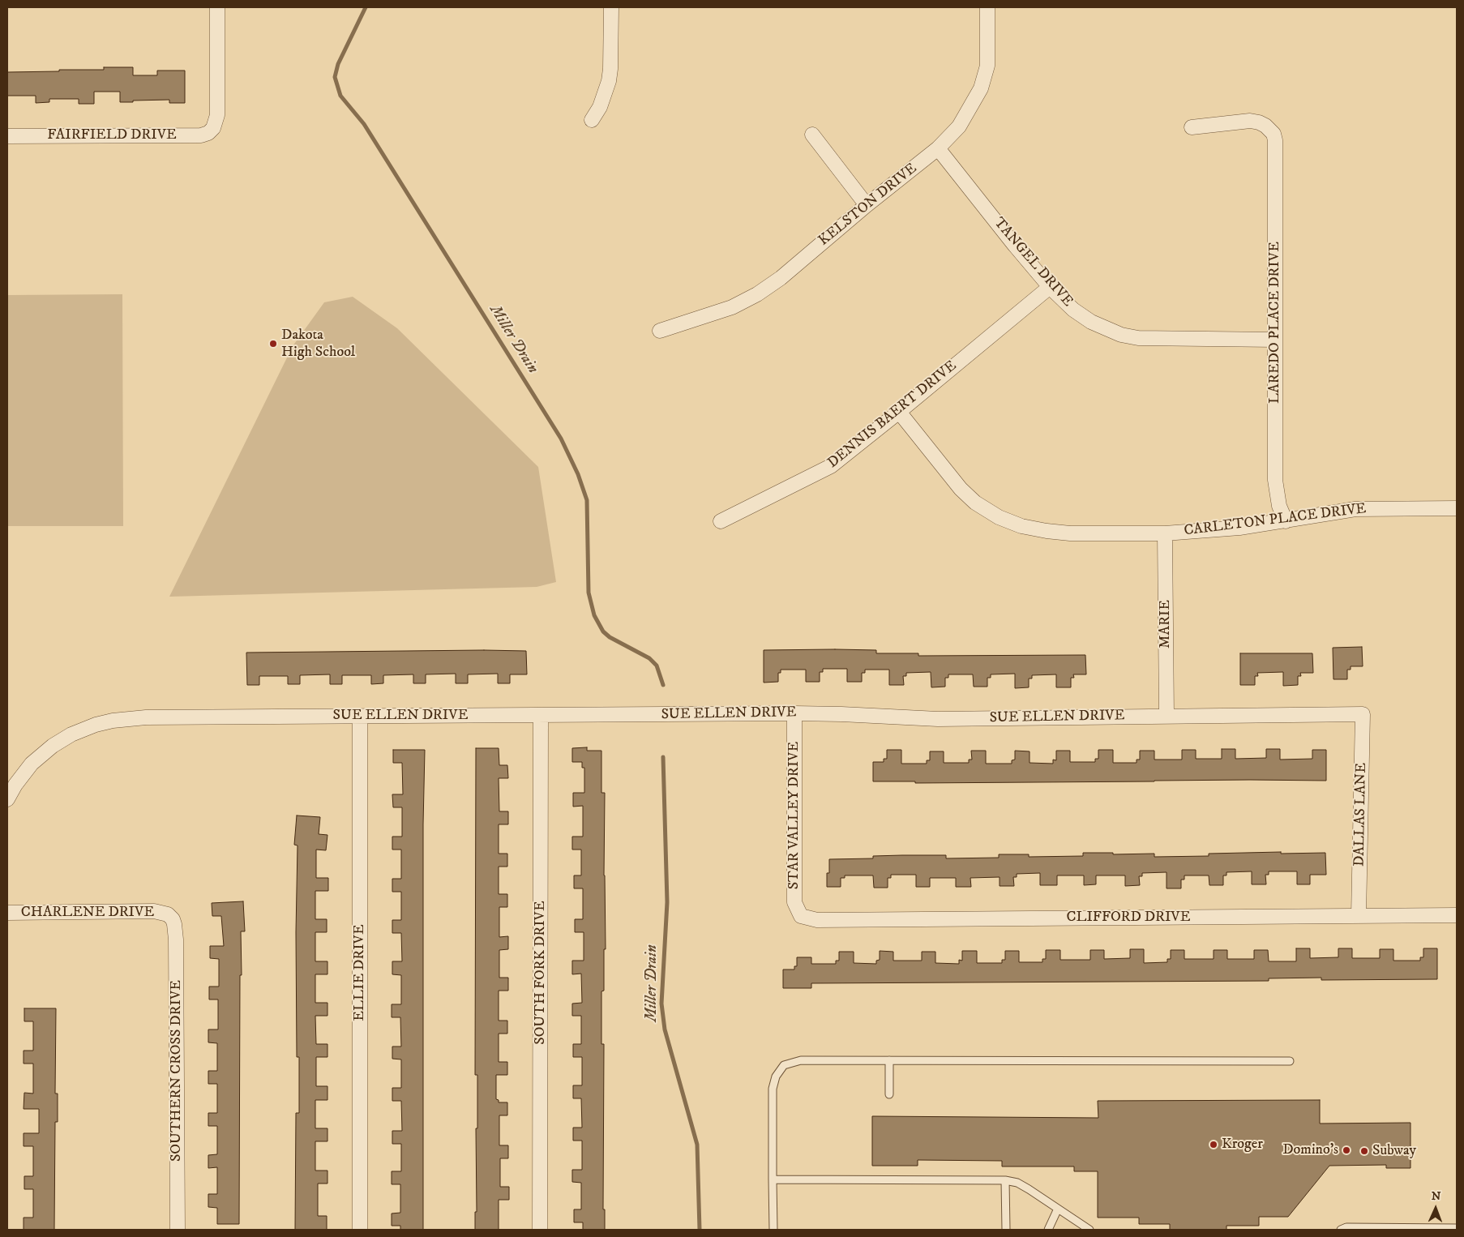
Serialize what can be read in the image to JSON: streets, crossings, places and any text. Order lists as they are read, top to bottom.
{
  "streets": {
    "street": [
      "FAIRFIELD DRIVE",
      "KELSTON DRIVE",
      "TANGEL DRIVE",
      "LAREDO PLACE DRIVE",
      "DENNIS BAERT DRIVE",
      "CARLETON PLACE DRIVE",
      "MARIE",
      "SUE ELLEN DRIVE",
      "DALLAS LANE",
      "STAR VALLEY DRIVE",
      "CHARLENE DRIVE",
      "CLIFFORD DRIVE",
      "ELLIE DRIVE",
      "SOUTH FORK DRIVE",
      "SOUTHERN CROSS DRIVE"
    ]
  },
  "crossings": [
    ["KELSTON DRIVE", "TANGEL DRIVE"],
    ["TANGEL DRIVE", "LAREDO PLACE DRIVE"],
    ["TANGEL DRIVE", "DENNIS BAERT DRIVE"],
    ["LAREDO PLACE DRIVE", "CARLETON PLACE DRIVE"],
    ["DENNIS BAERT DRIVE", "CARLETON PLACE DRIVE"],
    ["CARLETON PLACE DRIVE", "MARIE"],
    ["MARIE", "SUE ELLEN DRIVE"],
    ["SUE ELLEN DRIVE", "DALLAS LANE"],
    ["SUE ELLEN DRIVE", "STAR VALLEY DRIVE"],
    ["SUE ELLEN DRIVE", "ELLIE DRIVE"],
    ["SUE ELLEN DRIVE", "SOUTH FORK DRIVE"],
    ["DALLAS LANE", "CLIFFORD DRIVE"],
    ["STAR VALLEY DRIVE", "CLIFFORD DRIVE"],
    ["CHARLENE DRIVE", "SOUTHERN CROSS DRIVE"]
  ],
  "water": ["Miller Drain"],
  "places": [
    "Dakota High School",
    "Kroger",
    "Domino's",
    "Subway"
  ],
  "north": "top"
}
